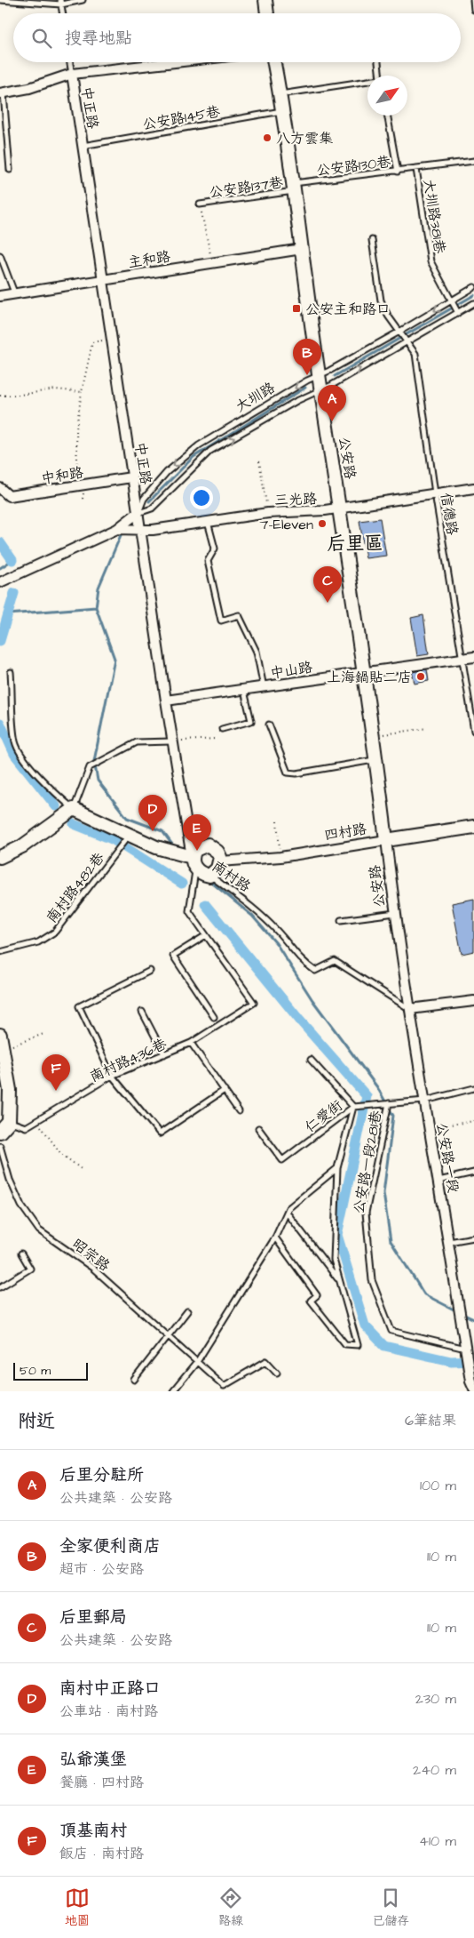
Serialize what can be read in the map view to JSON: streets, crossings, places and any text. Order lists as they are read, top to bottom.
{
  "streets": {
    "main road": ["公安路", "四村路", "南村路"],
    "street": [
      "中正路",
      "主和路",
      "大圳路",
      "中和路",
      "三光路",
      "中山路",
      "公安路一段"
    ],
    "lane": [
      "公安路145巷",
      "公安路130巷",
      "公安路137巷",
      "大圳路381巷",
      "信德路",
      "南村路482巷",
      "南村路436巷",
      "仁愛街",
      "公安路一段281巷",
      "昭宗路"
    ]
  },
  "crossings": [
    ["中正路", "公安路145巷"],
    ["中正路", "主和路"],
    ["中正路", "大圳路"],
    ["中正路", "中和路"],
    ["中正路", "三光路"],
    ["中正路", "中山路"],
    ["中正路", "四村路"],
    ["中正路", "南村路"],
    ["公安路145巷", "公安路"],
    ["公安路130巷", "公安路137巷"],
    ["公安路130巷", "大圳路381巷"],
    ["公安路130巷", "公安路"],
    ["公安路137巷", "公安路"],
    ["大圳路381巷", "大圳路"],
    ["主和路", "公安路"],
    ["大圳路", "公安路"],
    ["大圳路", "三光路"],
    ["大圳路", "信德路"],
    ["公安路", "三光路"],
    ["公安路", "中山路"],
    ["公安路", "四村路"],
    ["公安路", "南村路"],
    ["公安路", "公安路一段"],
    ["三光路", "信德路"],
    ["信德路", "中山路"],
    ["四村路", "南村路"],
    ["南村路", "南村路482巷"],
    ["南村路", "公安路一段"],
    ["仁愛街", "公安路一段"],
    ["仁愛街", "公安路一段281巷"],
    ["公安路一段", "公安路一段281巷"]
  ],
  "districts": ["后里區"],
  "places": {
    "other": ["八方雲集", "7-Eleven", "上海鍋貼二店"],
    "transit": ["公安主和路口"]
  },
  "scale_bar": "50 m",
  "north": "top right",
  "page": {
    "search": "搜尋地點",
    "pins": [
      "B",
      "A",
      "C",
      "D",
      "E",
      "F"
    ],
    "scale": "50 m",
    "heading": ["附近", "6筆結果"],
    "list": [
      {
        "mark": "A",
        "name": "后里分駐所",
        "note": "公共建築 · 公安路",
        "value": "100 m"
      },
      {
        "mark": "B",
        "name": "全家便利商店",
        "note": "超市 · 公安路",
        "value": "110 m"
      },
      {
        "mark": "C",
        "name": "后里郵局",
        "note": "公共建築 · 公安路",
        "value": "110 m"
      },
      {
        "mark": "D",
        "name": "南村中正路口",
        "note": "公車站 · 南村路",
        "value": "230 m"
      },
      {
        "mark": "E",
        "name": "弘爺漢堡",
        "note": "餐廳 · 四村路",
        "value": "240 m"
      },
      {
        "mark": "F",
        "name": "頂基南村",
        "note": "飯店 · 南村路",
        "value": "410 m"
      }
    ],
    "nav": ["地圖", "路線", "已儲存"]
  }
}
